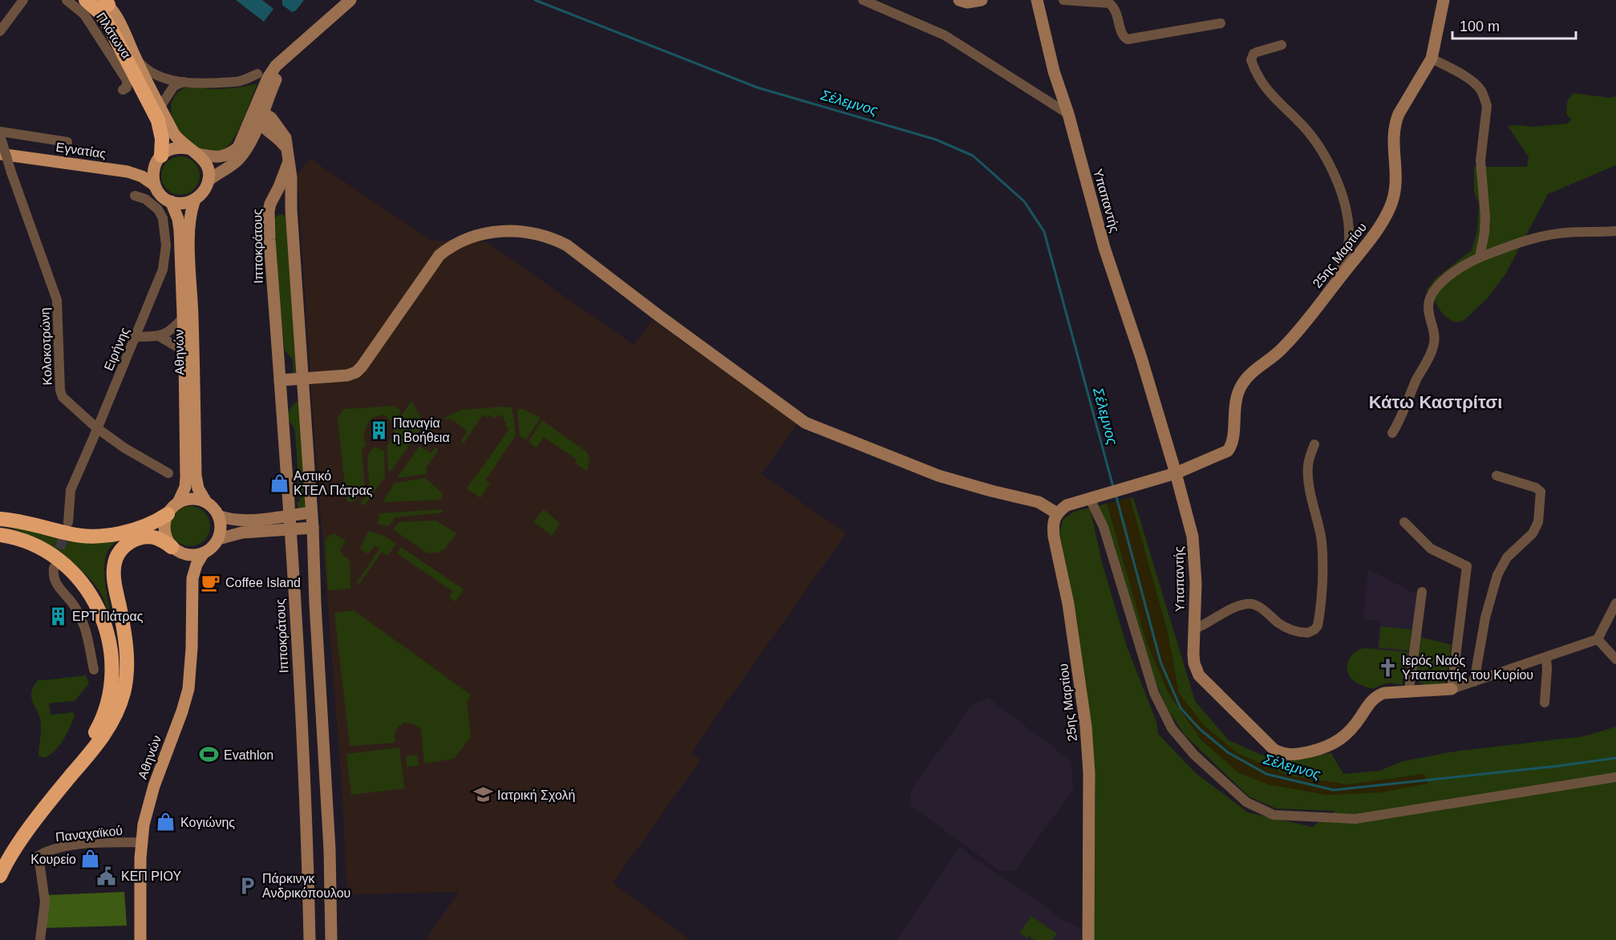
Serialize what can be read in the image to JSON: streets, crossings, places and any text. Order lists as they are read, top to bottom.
{
  "streets": {
    "main road": ["Εγνατίας", "Αθηνών"],
    "street": [
      "Πλάτωνα",
      "Υπαπαντής",
      "Ιπποκράτους",
      "25ης Μαρτίου",
      "Κολοκοτρώνη",
      "Ειρήνης",
      "Παναχαϊκού"
    ]
  },
  "crossings": [
    ["Εγνατίας", "Αθηνών"],
    ["Υπαπαντής", "25ης Μαρτίου"],
    ["Κολοκοτρώνη", "Ειρήνης"],
    ["Αθηνών", "Παναχαϊκού"]
  ],
  "districts": ["Κάτω Καστρίτσι"],
  "water": ["Σέλεμνος"],
  "places": {
    "building": ["Παναγία η Βοήθεια", "ΕΡΤ Πάτρας"],
    "shop": ["Αστικό ΚΤΕΛ Πάτρας", "Κογιώνης", "Κουρείο"],
    "cafe": ["Coffee Island"],
    "church": ["Ιερός Ναός Υπαπαντής του Κυρίου"],
    "sports": ["Evathlon"],
    "school or university": ["Ιατρική Σχολή"],
    "public building": ["ΚΕΠ ΡΙΟΥ"],
    "parking": ["Πάρκινγκ Ανδρικόπουλου"]
  },
  "scale_bar": "100 m"
}
